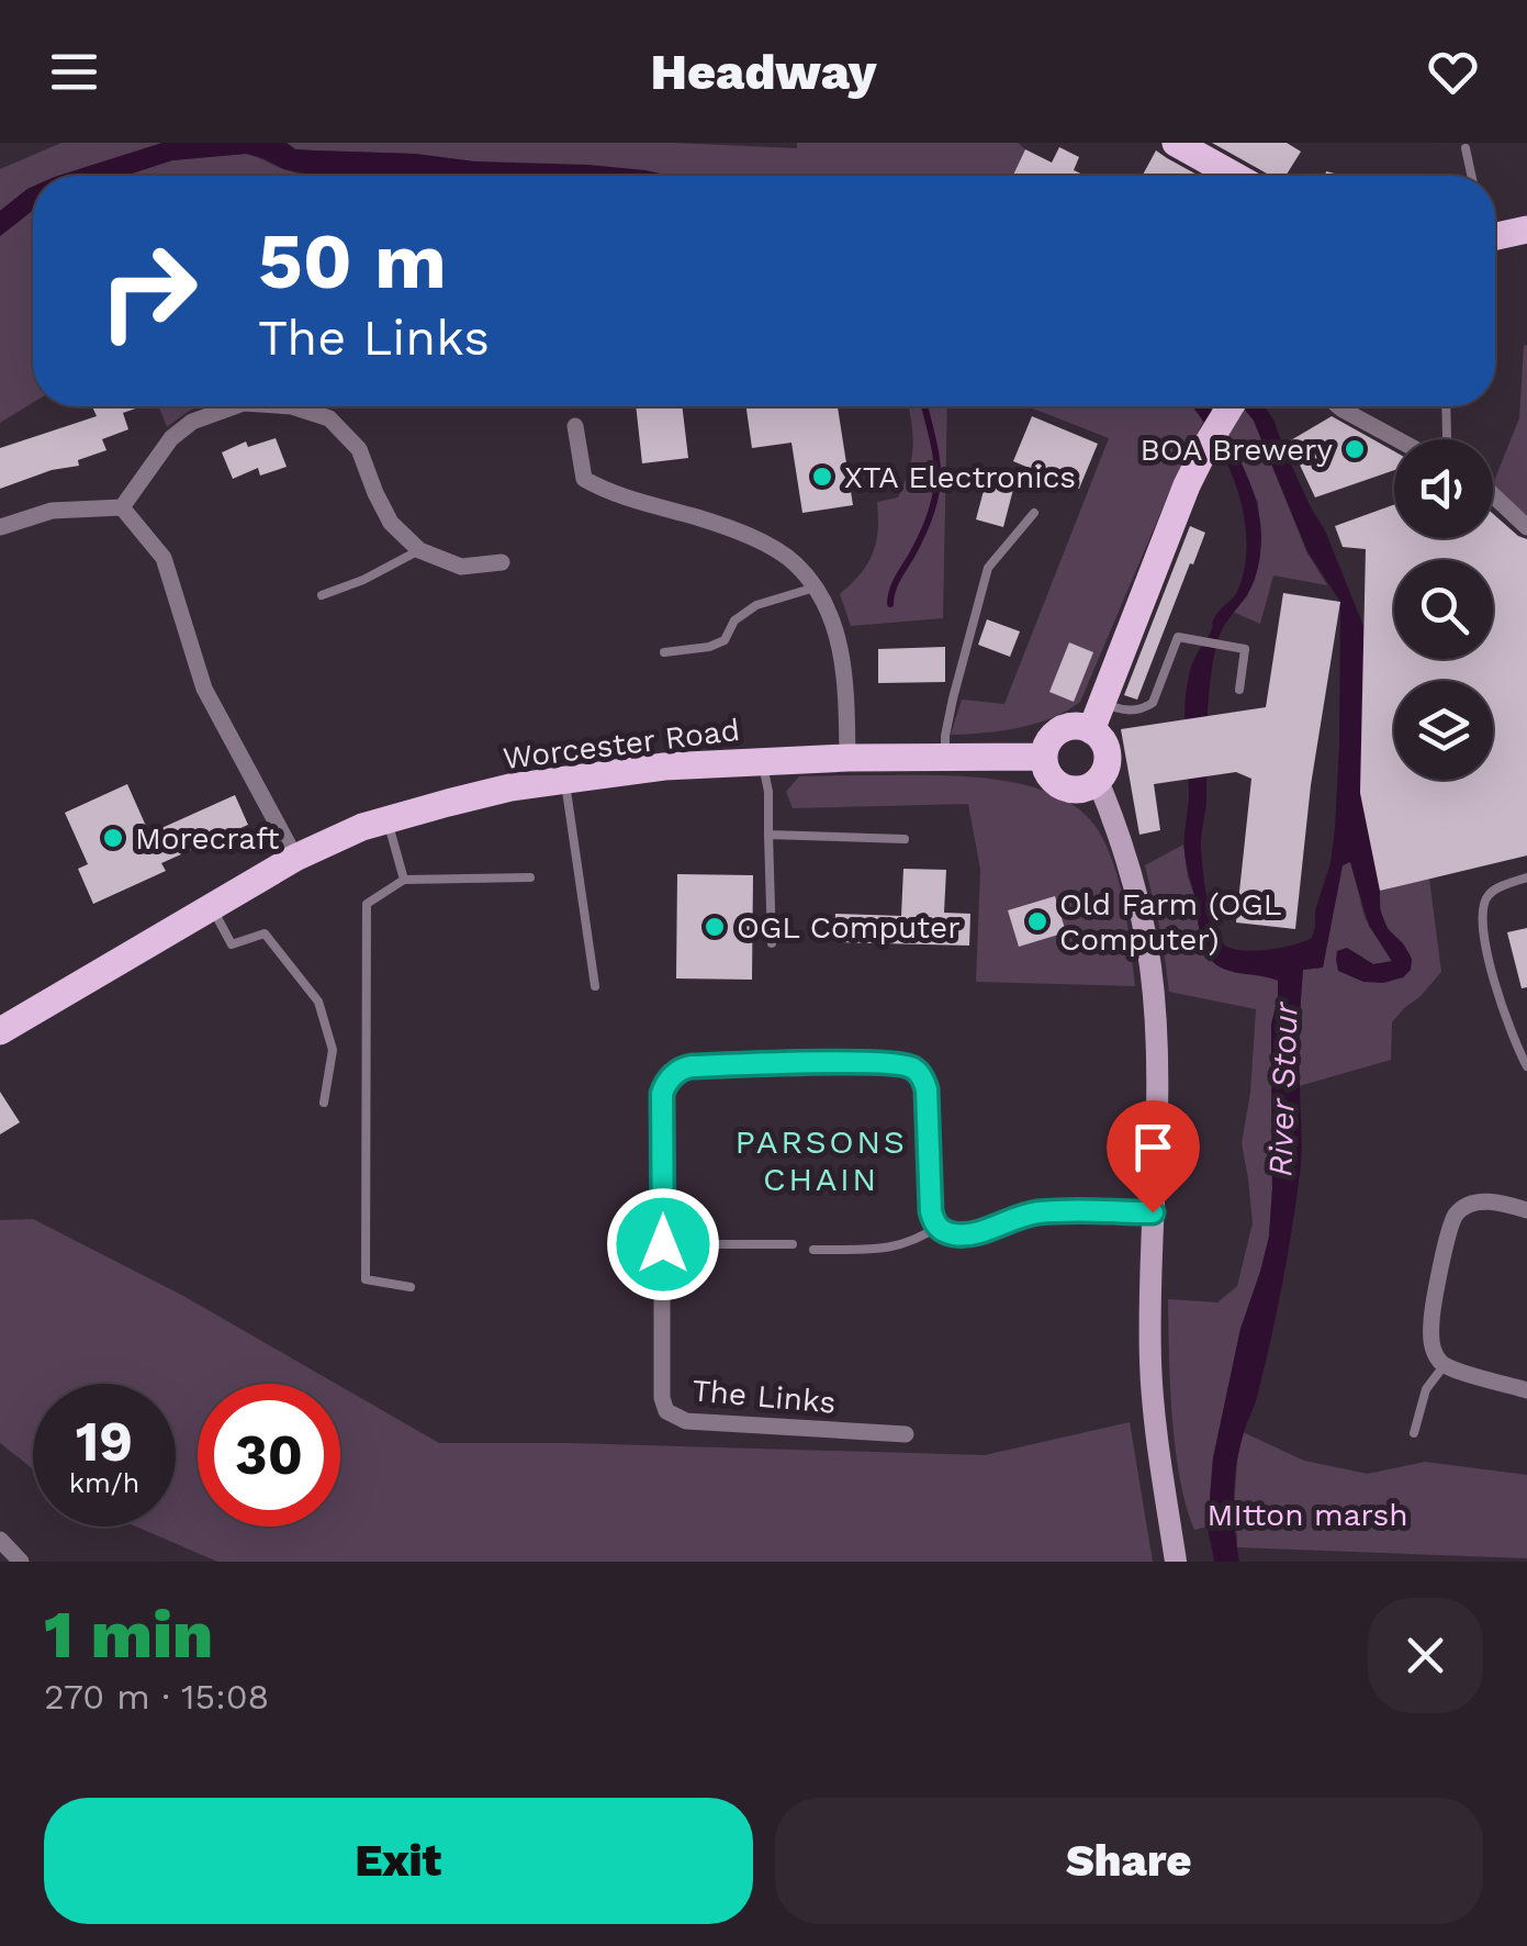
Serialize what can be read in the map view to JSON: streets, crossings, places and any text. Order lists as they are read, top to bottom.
{
  "streets": {
    "main road": ["Worcester Road"],
    "street": ["The Links"]
  },
  "districts": ["PARSONS CHAIN"],
  "water": ["River Stour"],
  "parks": ["MItton marsh"],
  "places": [
    "BOA Brewery",
    "XTA Electronics",
    "Morecraft",
    "Old Farm (OGL Computer)",
    "OGL Computer"
  ],
  "page": {
    "header": "Headway",
    "turn": ["50 m", "The Links"],
    "speed": "19 km/h",
    "limit": "30",
    "heading": ["1 min", "270 m · 15:08"],
    "buttons": ["Exit", "Share"]
  }
}
